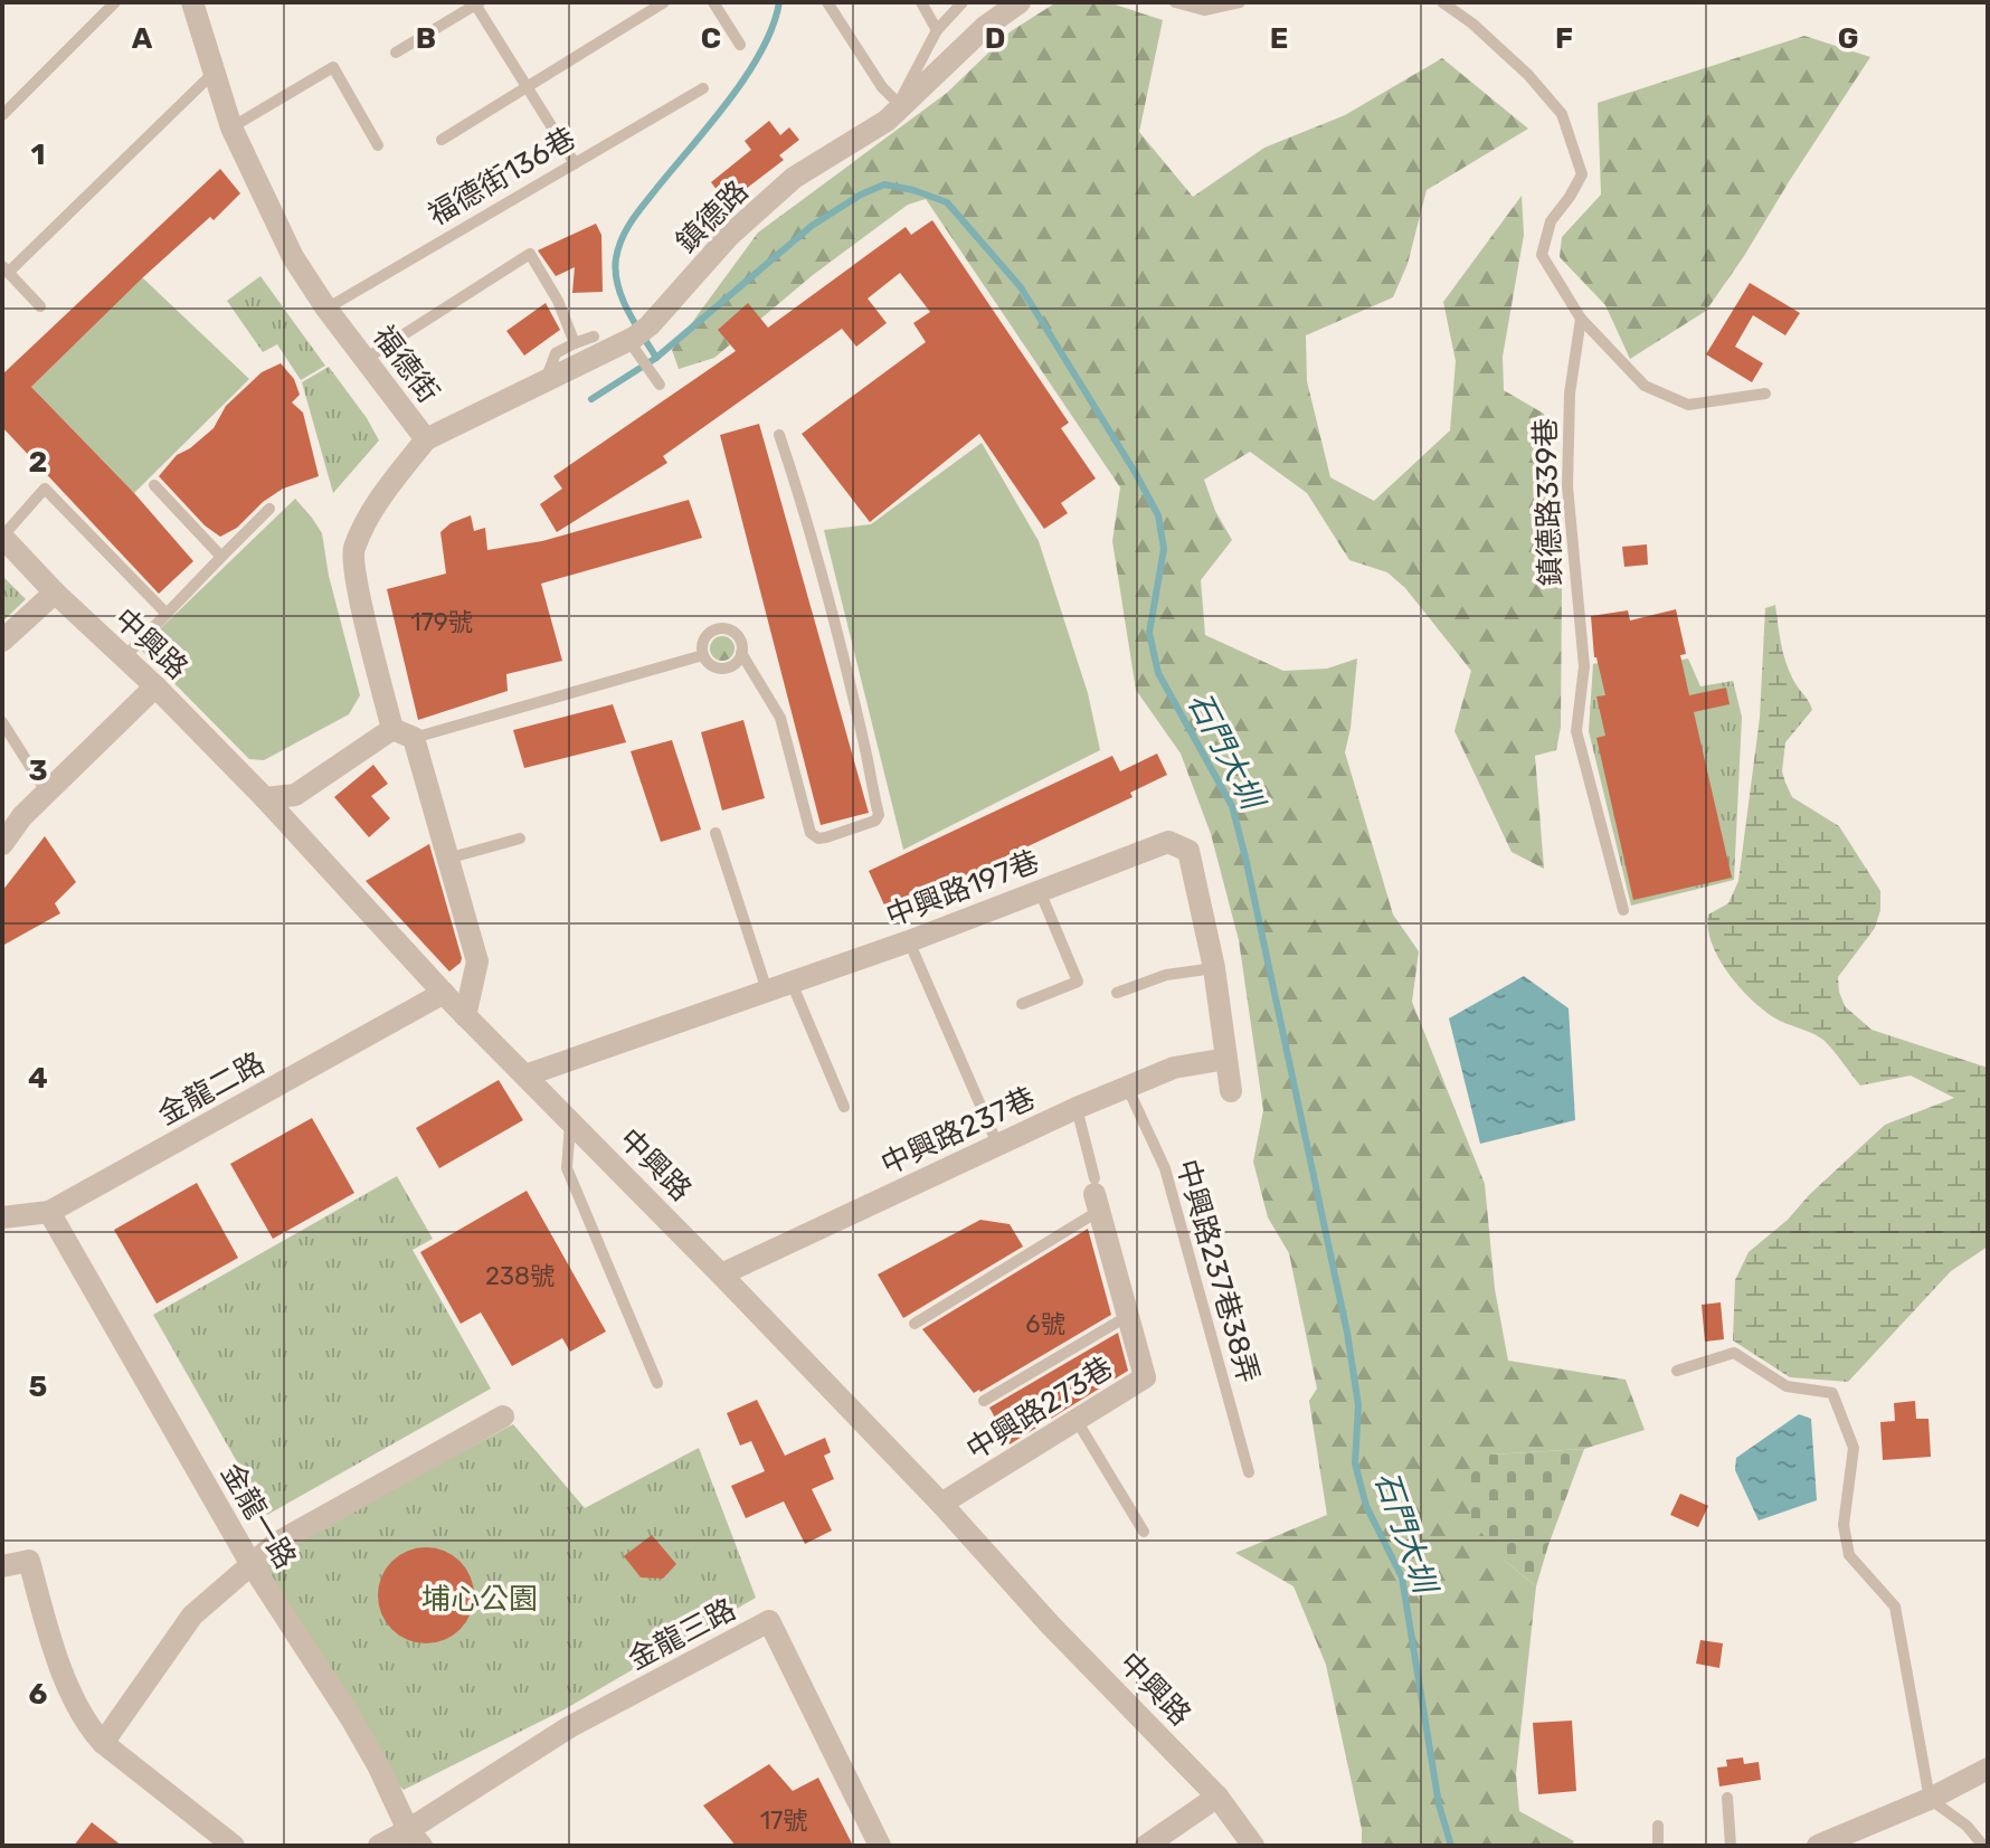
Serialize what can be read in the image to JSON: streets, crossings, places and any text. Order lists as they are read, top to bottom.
{
  "streets": {
    "street": [
      "鎮德路",
      "福德街",
      "中興路",
      "中興路197巷",
      "金龍二路",
      "中興路237巷",
      "中興路273巷",
      "金龍一路",
      "金龍三路"
    ],
    "lane": ["福德街136巷", "鎮德路339巷", "中興路237巷38弄"]
  },
  "crossings": [
    ["福德街136巷", "福德街"],
    ["鎮德路", "福德街"],
    ["中興路", "中興路197巷"],
    ["中興路", "金龍二路"],
    ["中興路", "中興路237巷"],
    ["中興路", "中興路273巷"],
    ["中興路197巷", "中興路237巷"],
    ["金龍二路", "金龍一路"],
    ["中興路237巷", "中興路237巷38弄"],
    ["金龍一路", "金龍三路"]
  ],
  "water": ["石門大圳"],
  "parks": ["埔心公園"],
  "house_numbers": [
    "179號",
    "238號",
    "6號",
    "17號"
  ],
  "grid": {
    "columns": [
      "A",
      "B",
      "C",
      "D",
      "E",
      "F",
      "G"
    ],
    "rows": [
      "1",
      "2",
      "3",
      "4",
      "5",
      "6"
    ]
  }
}
